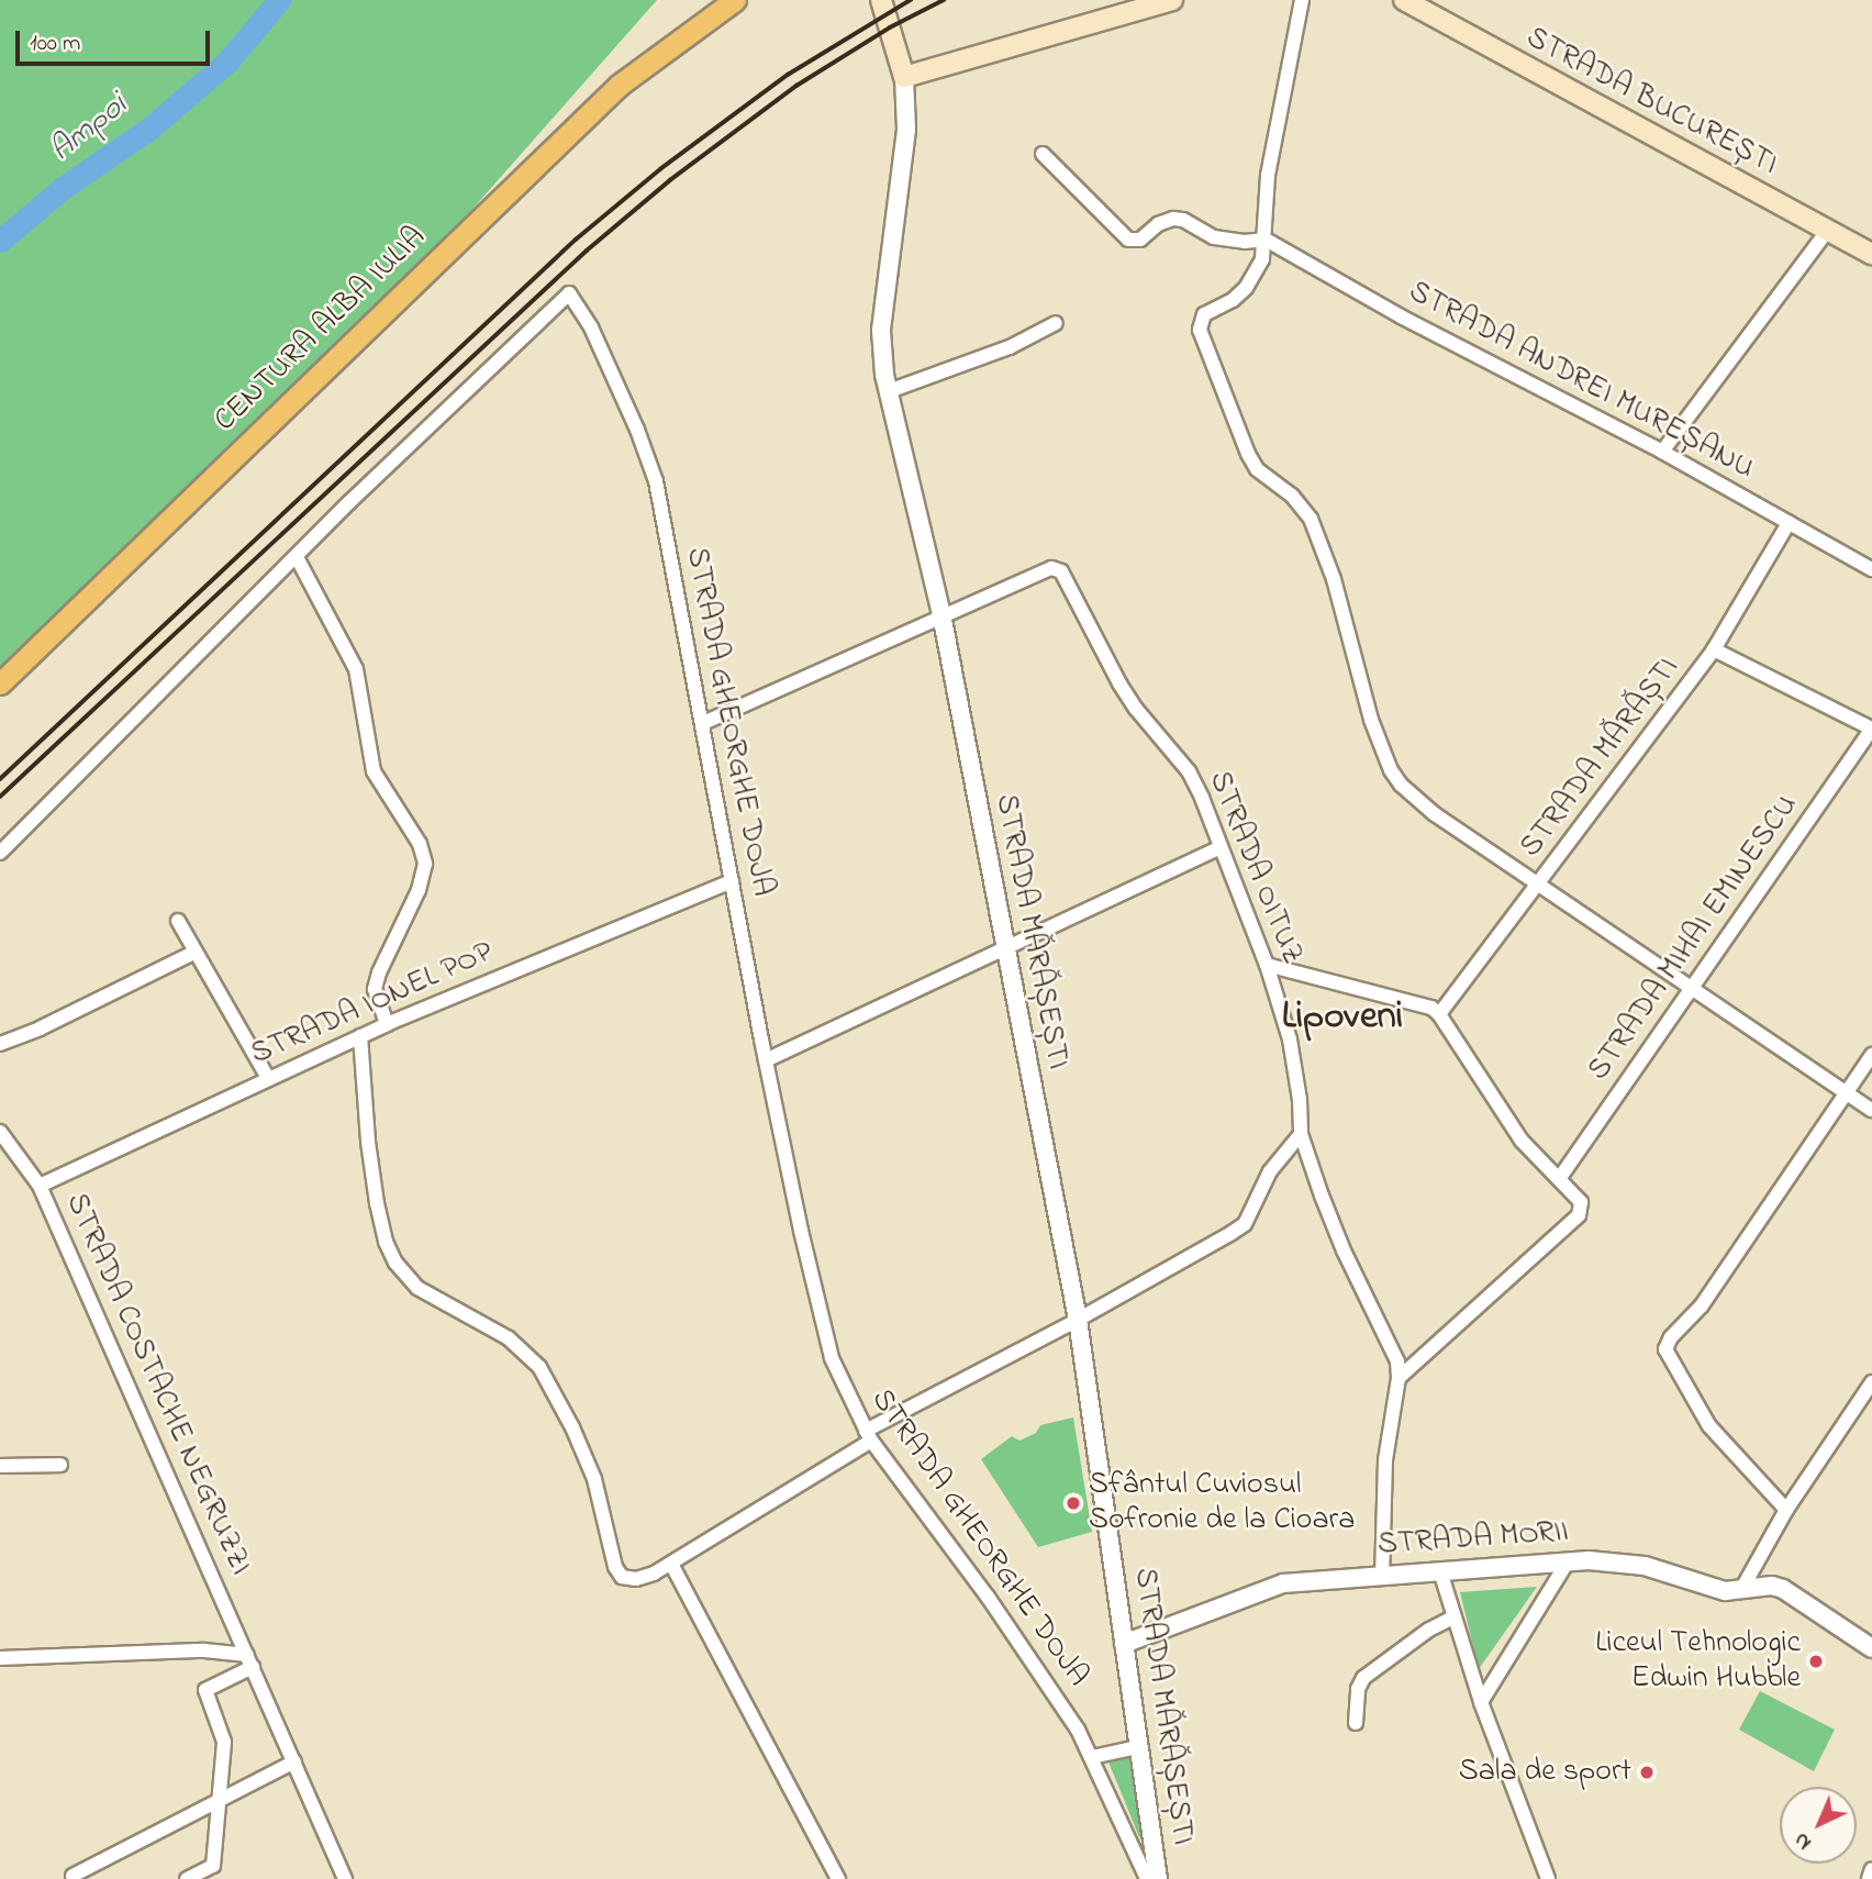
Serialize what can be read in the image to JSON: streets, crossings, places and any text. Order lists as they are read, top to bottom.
{
  "streets": {
    "main road": ["STRADA BUCUREȘTI", "CENTURA ALBA IULIA", "STRADA MĂRĂȘEȘTI"],
    "street": [
      "STRADA ANDREI MUREȘANU",
      "STRADA GHEORGHE DOJA",
      "STRADA MĂRĂȘTI",
      "STRADA OITUZ",
      "STRADA MIHAI EMINESCU",
      "STRADA IONEL POP",
      "STRADA COSTACHE NEGRUZZI",
      "STRADA MORII"
    ]
  },
  "crossings": [
    ["STRADA ANDREI MUREȘANU", "STRADA MĂRĂȘTI"],
    ["STRADA GHEORGHE DOJA", "STRADA IONEL POP"],
    ["STRADA OITUZ", "STRADA MĂRĂȘEȘTI"],
    ["STRADA MĂRĂȘEȘTI", "STRADA MORII"],
    ["STRADA IONEL POP", "STRADA COSTACHE NEGRUZZI"]
  ],
  "districts": ["Lipoveni"],
  "water": ["Ampoi"],
  "places": ["Sfântul Cuviosul Sofronie de la Cioara", "Liceul Tehnologic Edwin Hubble", "Sala de sport"],
  "scale_bar": "100 m",
  "north": "bottom left"
}
